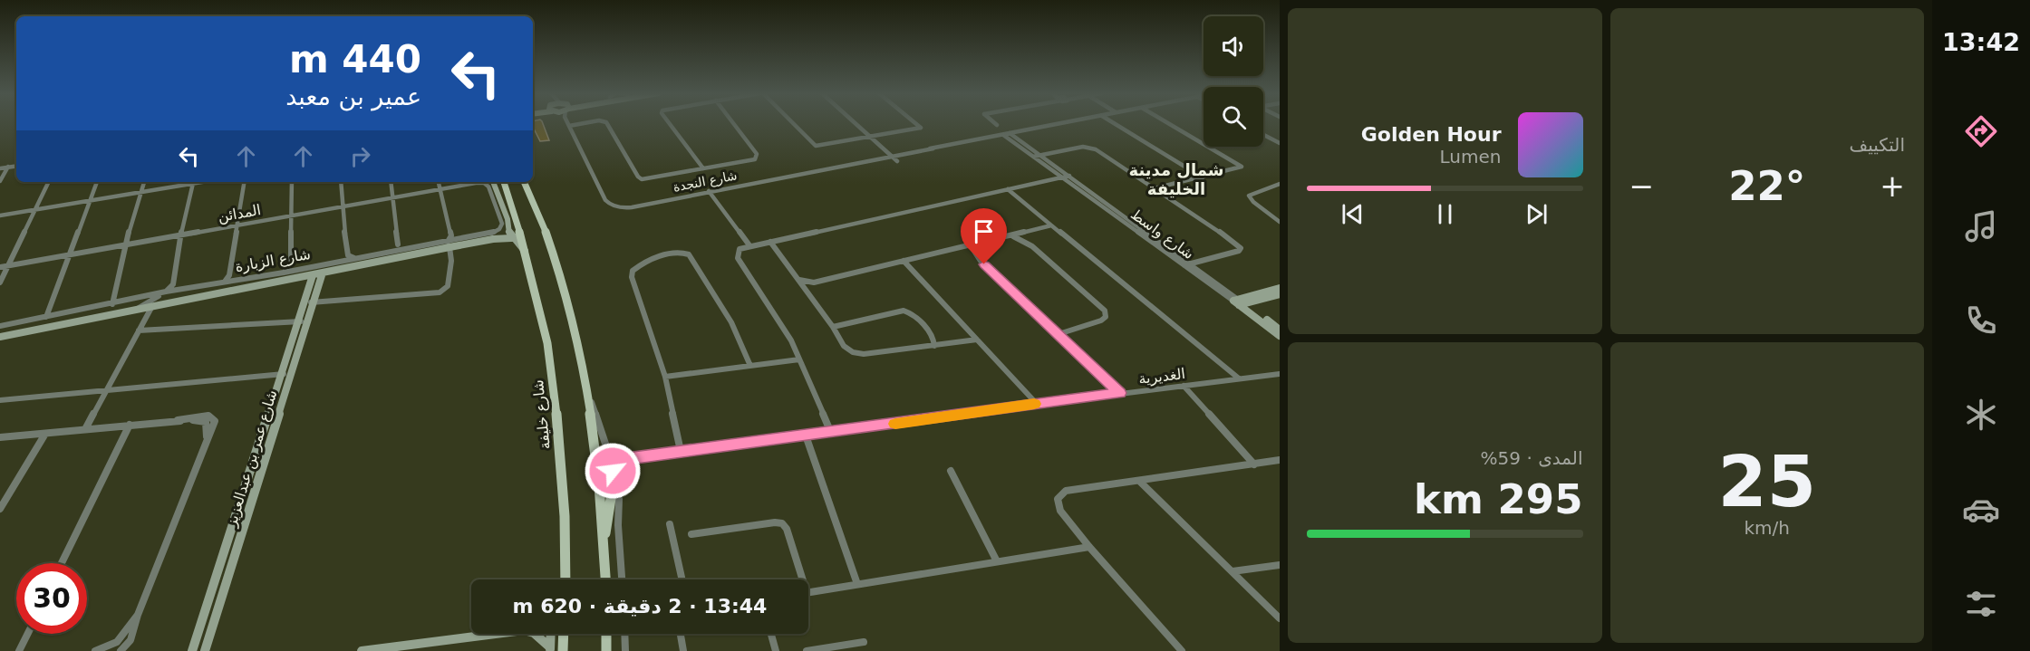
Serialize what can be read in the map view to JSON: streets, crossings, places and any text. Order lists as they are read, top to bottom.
{
  "streets": {
    "main road": ["شارع خليفة"],
    "street": [
      "شارع النجدة",
      "المدائن",
      "شارع واسط",
      "شارع الزبارة",
      "الغديرية",
      "شارع عمر بن عبدالعزيز"
    ]
  },
  "crossings": [
    ["شارع النجدة", "شارع واسط"],
    ["المدائن", "شارع الزبارة"],
    ["شارع الزبارة", "شارع عمر بن عبدالعزيز"]
  ],
  "districts": ["شمال مدينة الخليفة"],
  "page": {
    "tabs": "13:42",
    "tile": [
      "التكييف",
      ["25", "km/h"],
      ["المدى · 59%", "295 km"]
    ],
    "turn": ["440 m", "عمير بن معبد"],
    "song": ["Golden Hour", "Lumen"],
    "heat": ["−", "22°", "+"],
    "limit": "30",
    "trip": "13:44 · 2 دقيقة · 620 m"
  }
}
